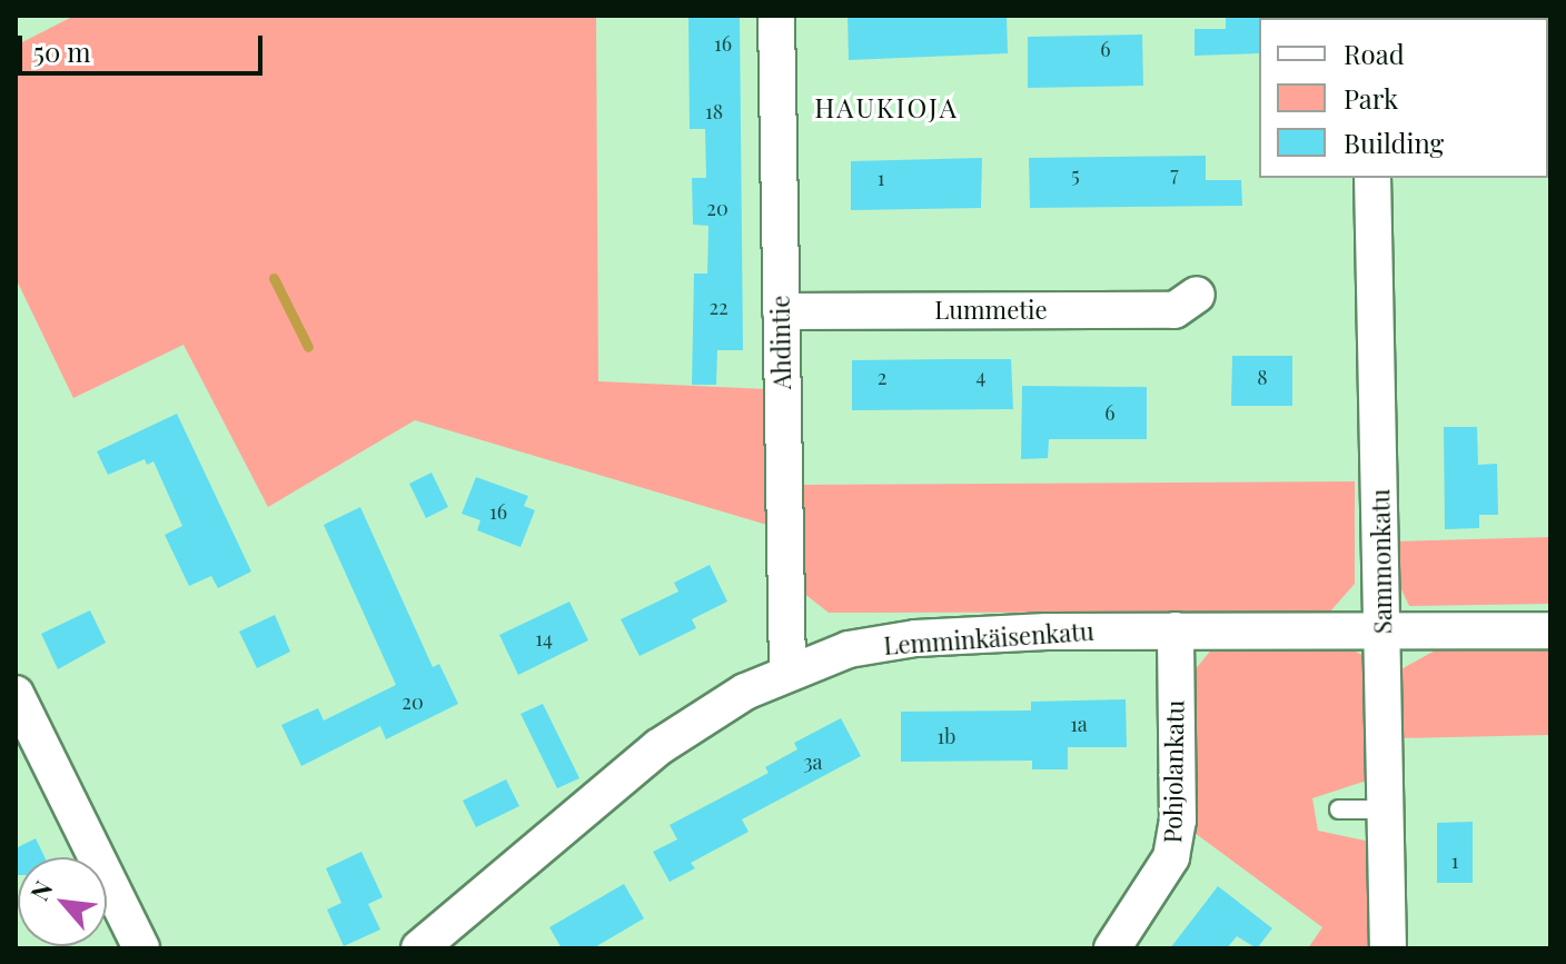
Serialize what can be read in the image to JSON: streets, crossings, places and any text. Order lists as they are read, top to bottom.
{
  "streets": {
    "street": [
      "Lummetie",
      "Ahdintie",
      "Sammonkatu",
      "Lemminkäisenkatu",
      "Pohjolankatu"
    ]
  },
  "crossings": [
    ["Lummetie", "Ahdintie"],
    ["Ahdintie", "Lemminkäisenkatu"],
    ["Sammonkatu", "Lemminkäisenkatu"],
    ["Lemminkäisenkatu", "Pohjolankatu"]
  ],
  "districts": ["HAUKIOJA"],
  "house_numbers": [
    "16",
    "6",
    "18",
    "7",
    "5",
    "1",
    "20",
    "22",
    "4",
    "2",
    "8",
    "6",
    "16",
    "14",
    "20",
    "1a",
    "1b",
    "3a",
    "1"
  ],
  "legend": ["Road", "Park", "Building"],
  "scale_bar": "50 m",
  "north": "top left"
}
